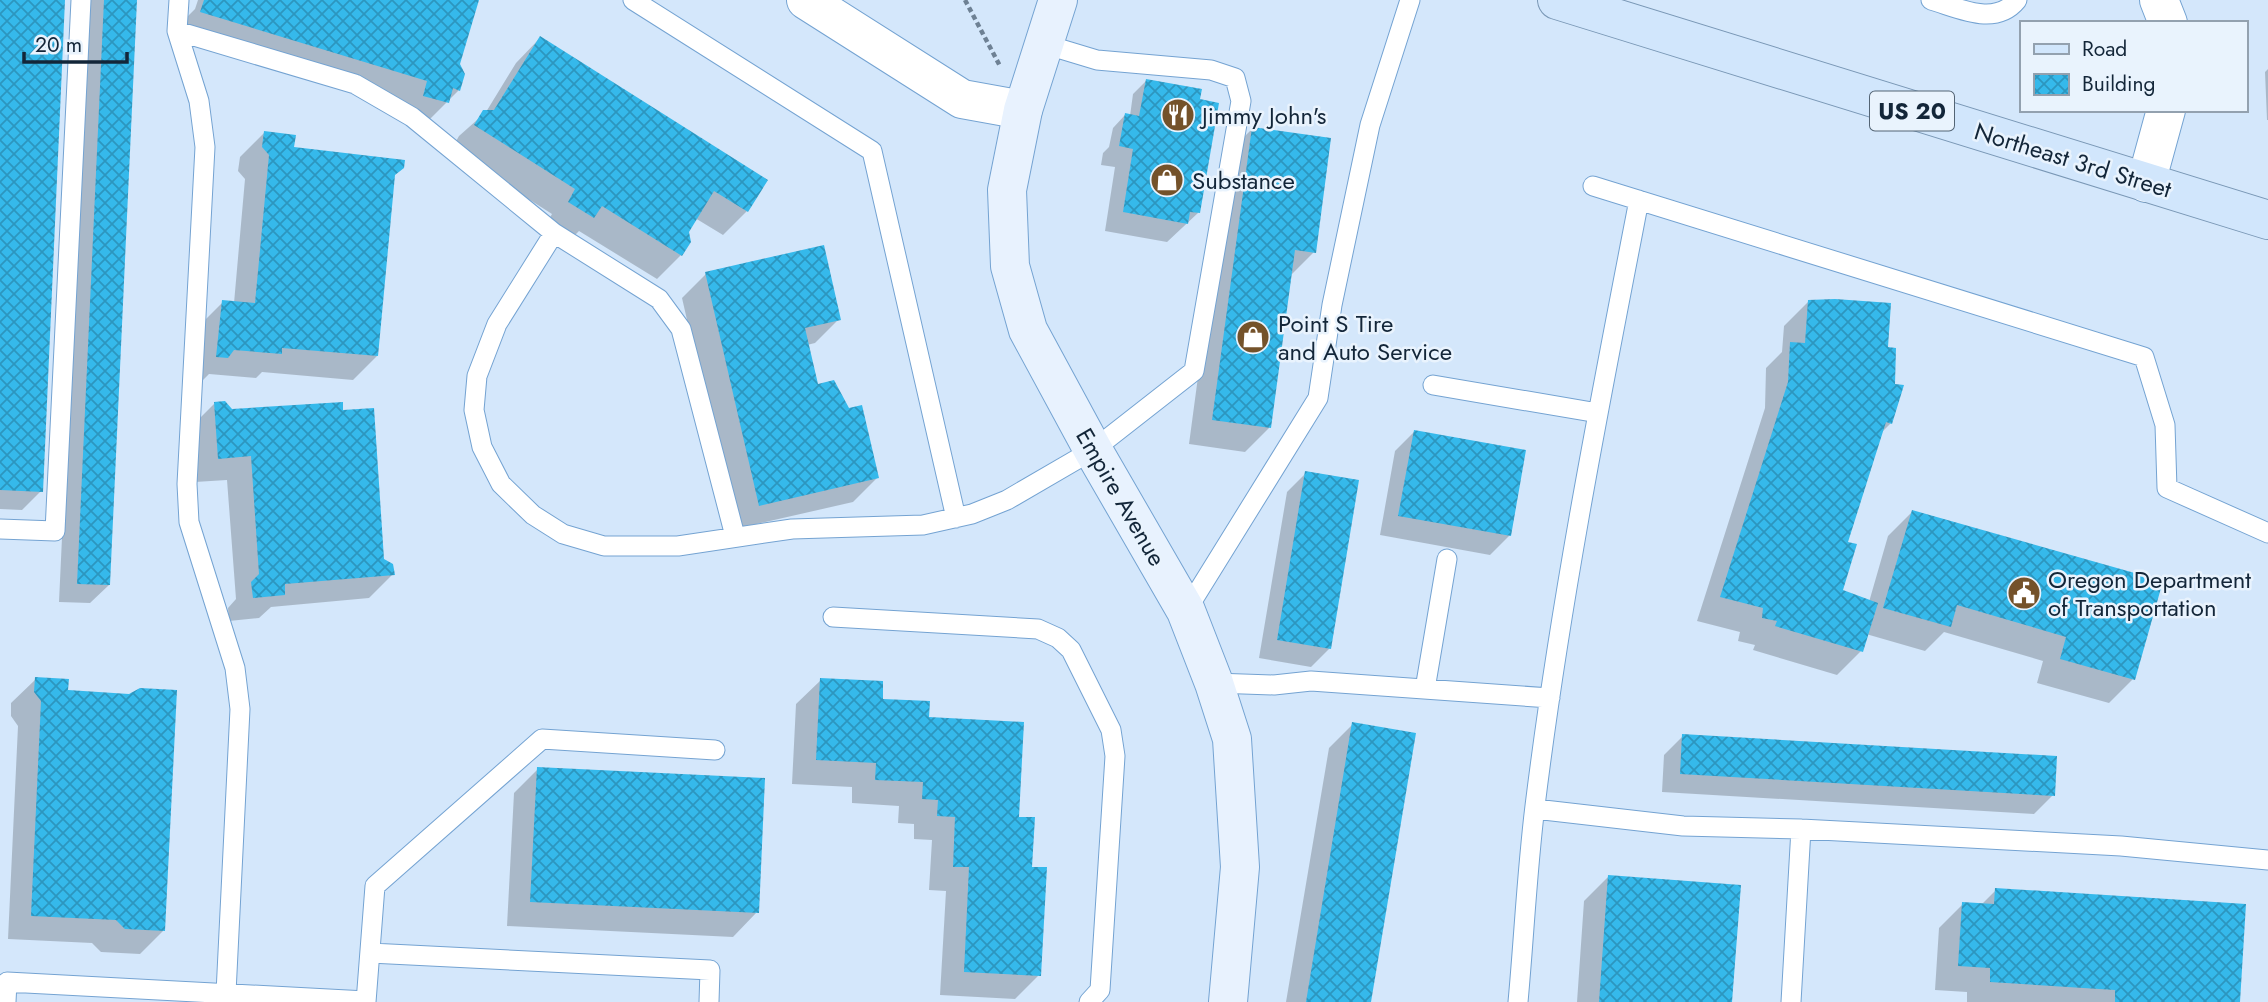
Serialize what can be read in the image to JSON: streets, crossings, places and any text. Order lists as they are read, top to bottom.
{
  "streets": {
    "main road": ["US 20", "Northeast 3rd Street"],
    "street": ["Empire Avenue"]
  },
  "places": {
    "restaurant": ["Jimmy John's"],
    "shop": ["Substance", "Point S Tire and Auto Service"],
    "public building": ["Oregon Department of Transportation"]
  },
  "legend": ["Road", "Building"],
  "scale_bar": "20 m"
}
